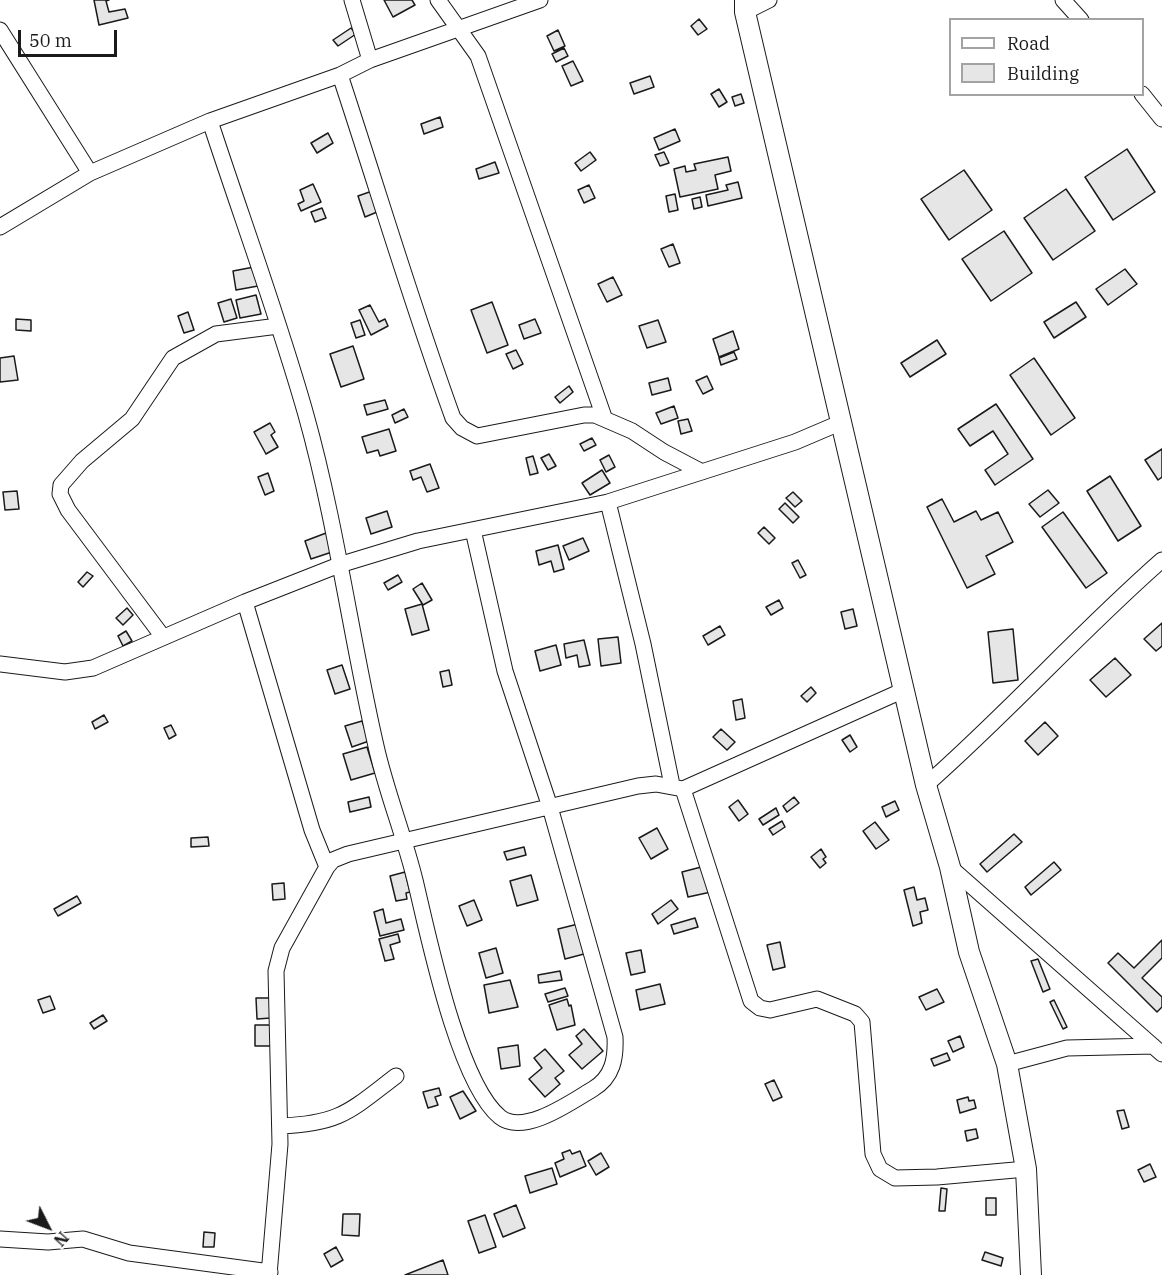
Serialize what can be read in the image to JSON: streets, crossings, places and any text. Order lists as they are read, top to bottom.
{
  "legend": ["Road", "Building"],
  "scale_bar": "50 m",
  "north": "bottom right"
}
